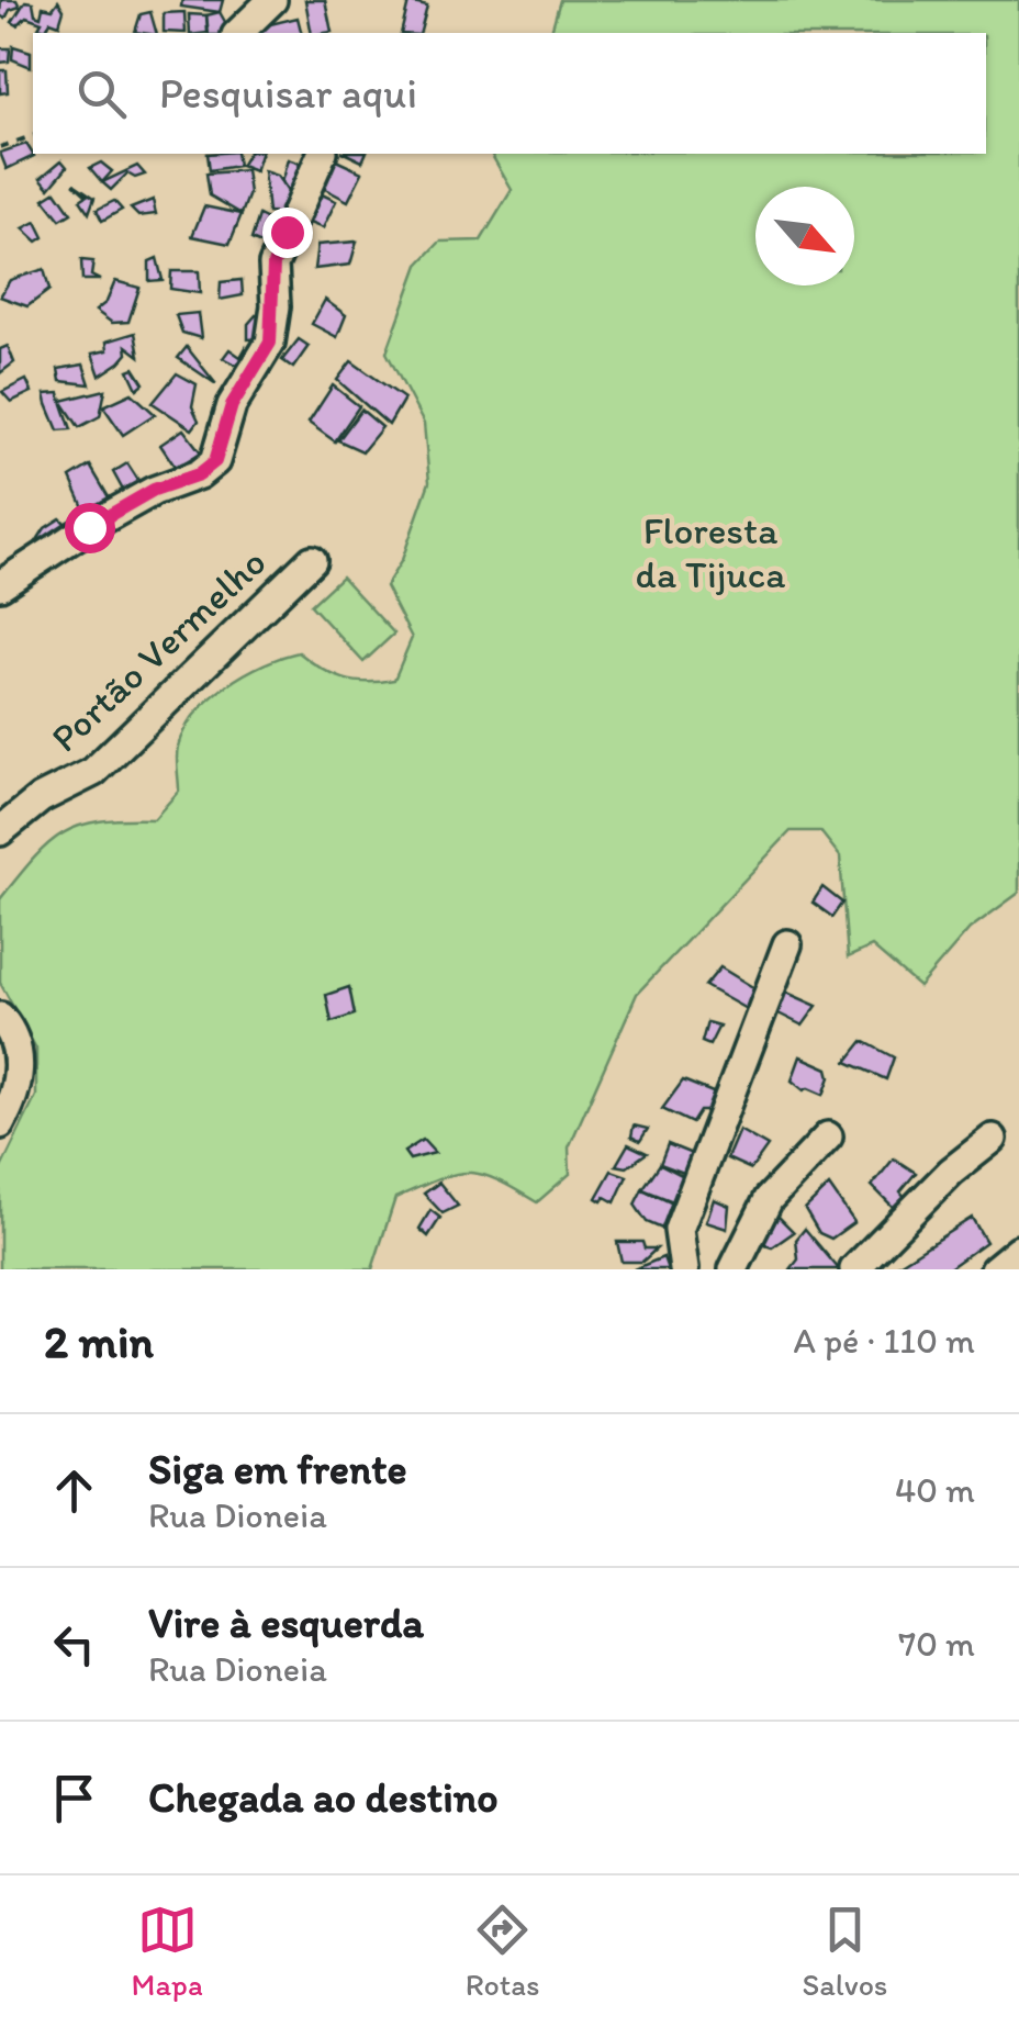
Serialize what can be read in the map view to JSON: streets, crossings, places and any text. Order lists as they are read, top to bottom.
{
  "streets": {
    "street": ["Portão Vermelho"]
  },
  "parks": ["Floresta da Tijuca"],
  "north": "bottom right",
  "page": {
    "search": "Pesquisar aqui",
    "heading": ["2 min", "A pé · 110 m"],
    "list": [
      ["Siga em frente", "Rua Dioneia", "40 m"],
      ["Vire à esquerda", "Rua Dioneia", "70 m"],
      "Chegada ao destino"
    ],
    "nav": ["Mapa", "Rotas", "Salvos"]
  }
}
